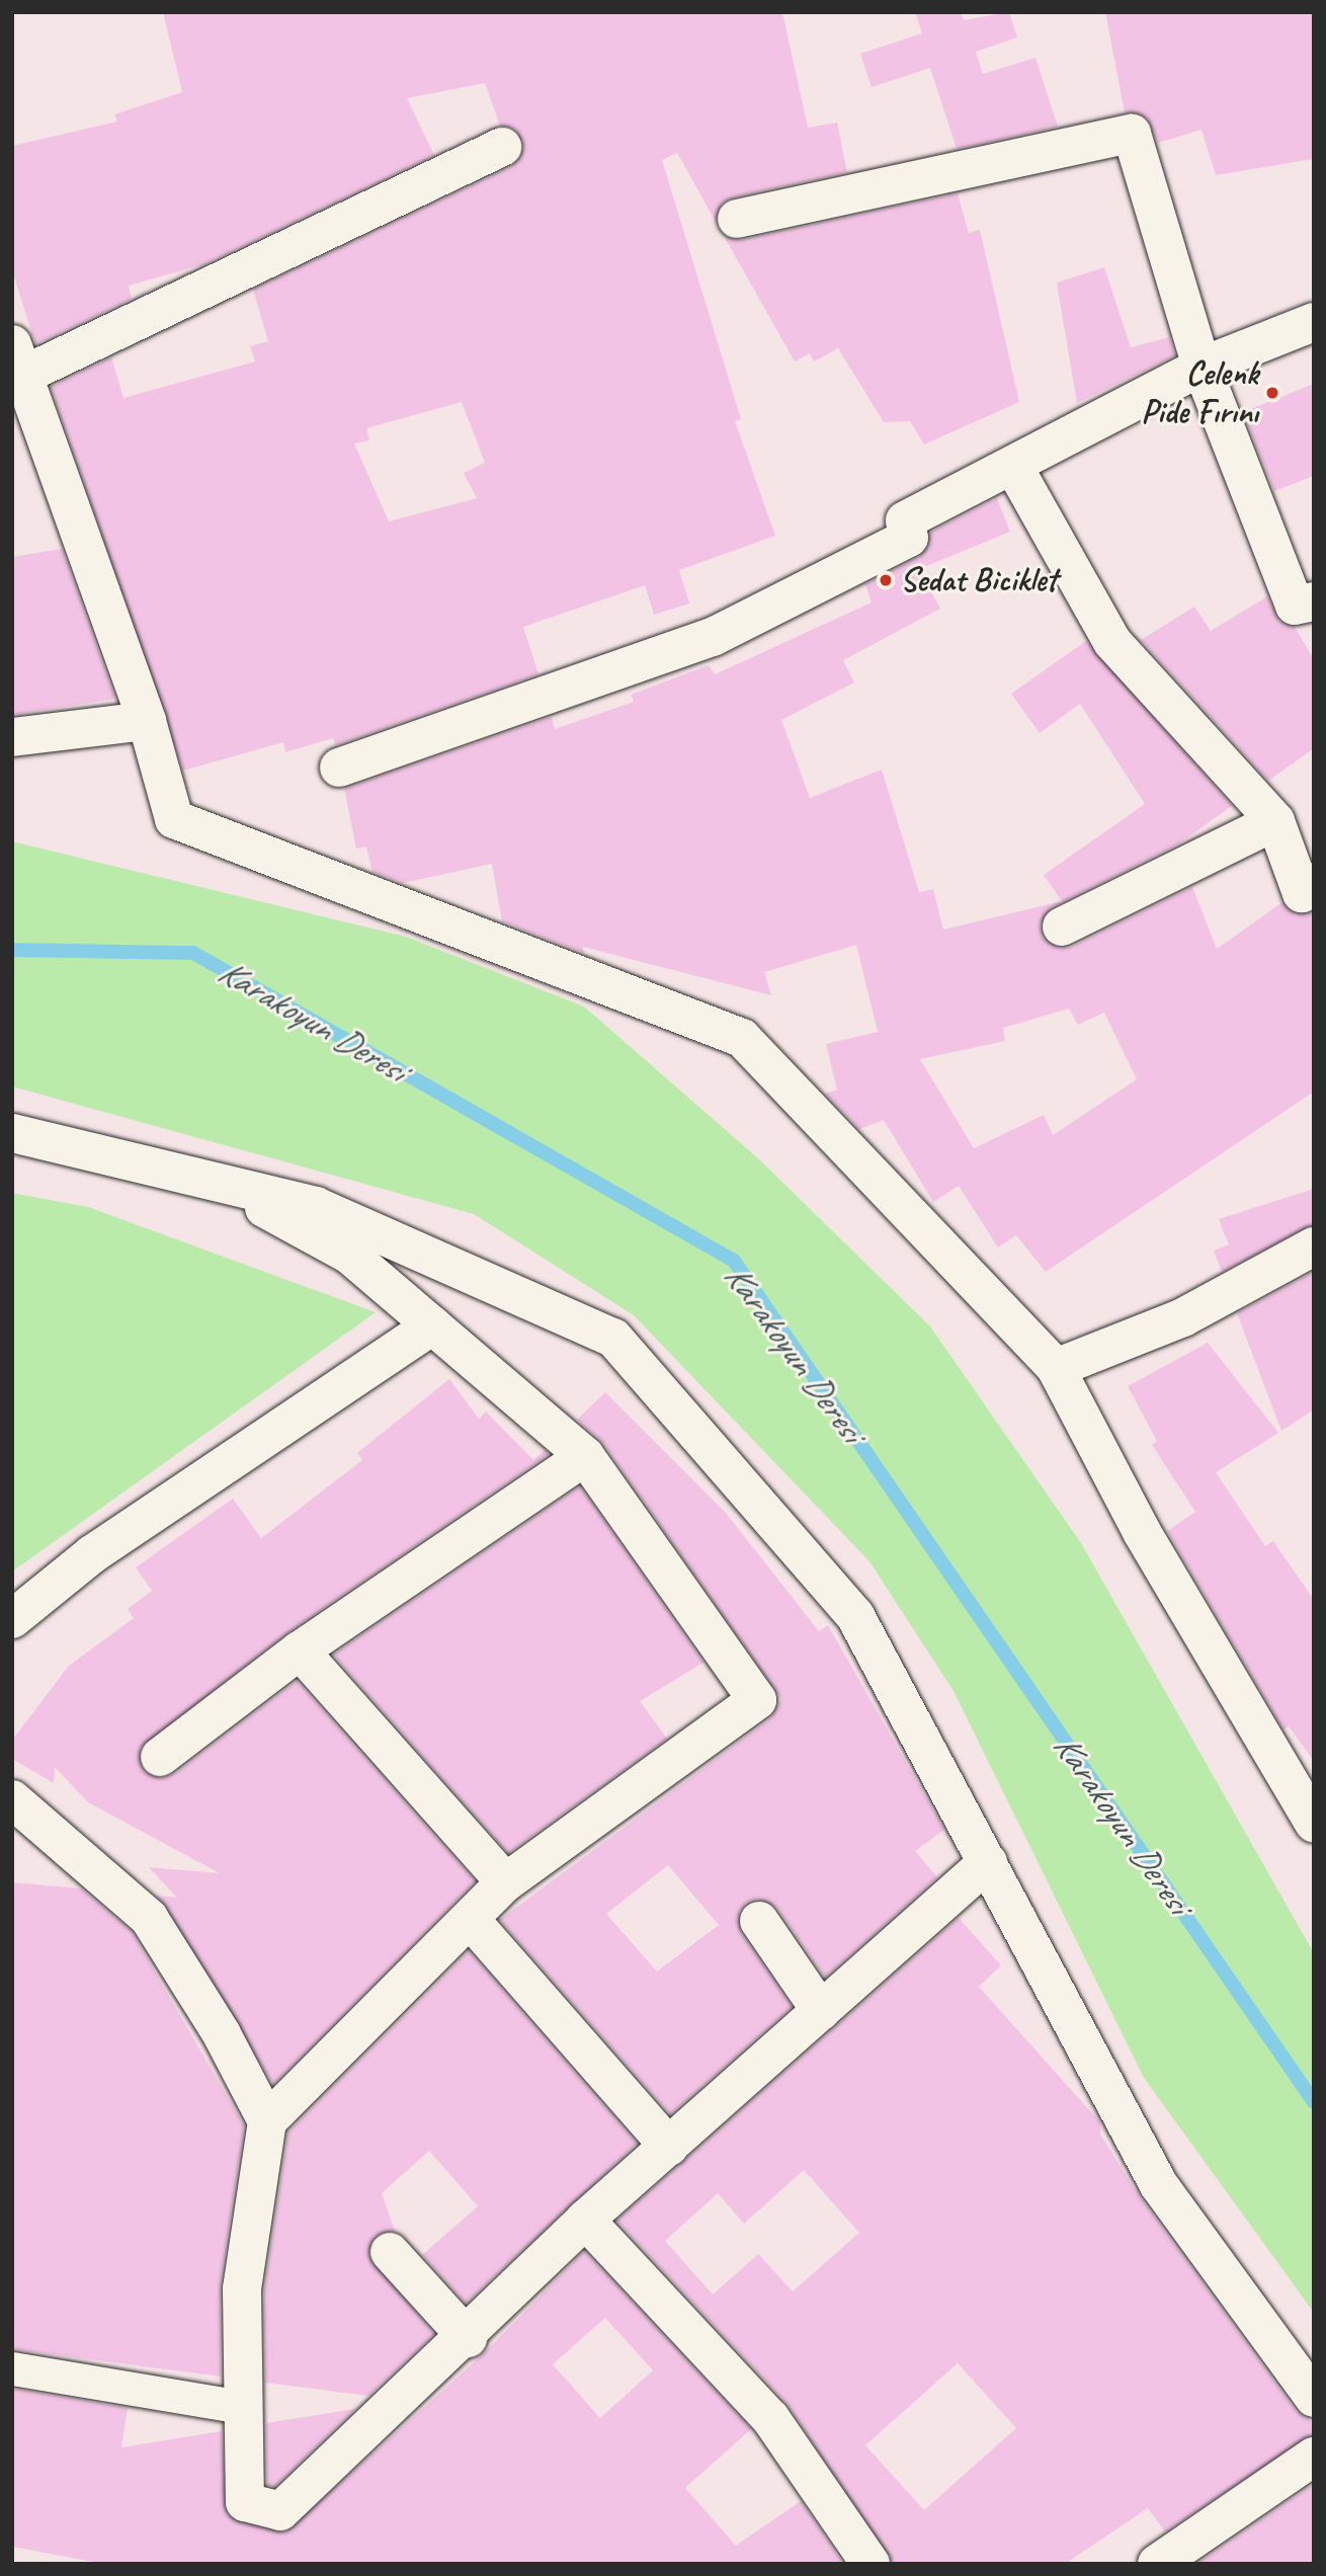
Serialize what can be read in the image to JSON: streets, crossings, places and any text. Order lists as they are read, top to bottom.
{
  "water": ["Karakoyun Deresi"],
  "places": ["Celenk Pide Fırını", "Sedat Biciklet"]
}
